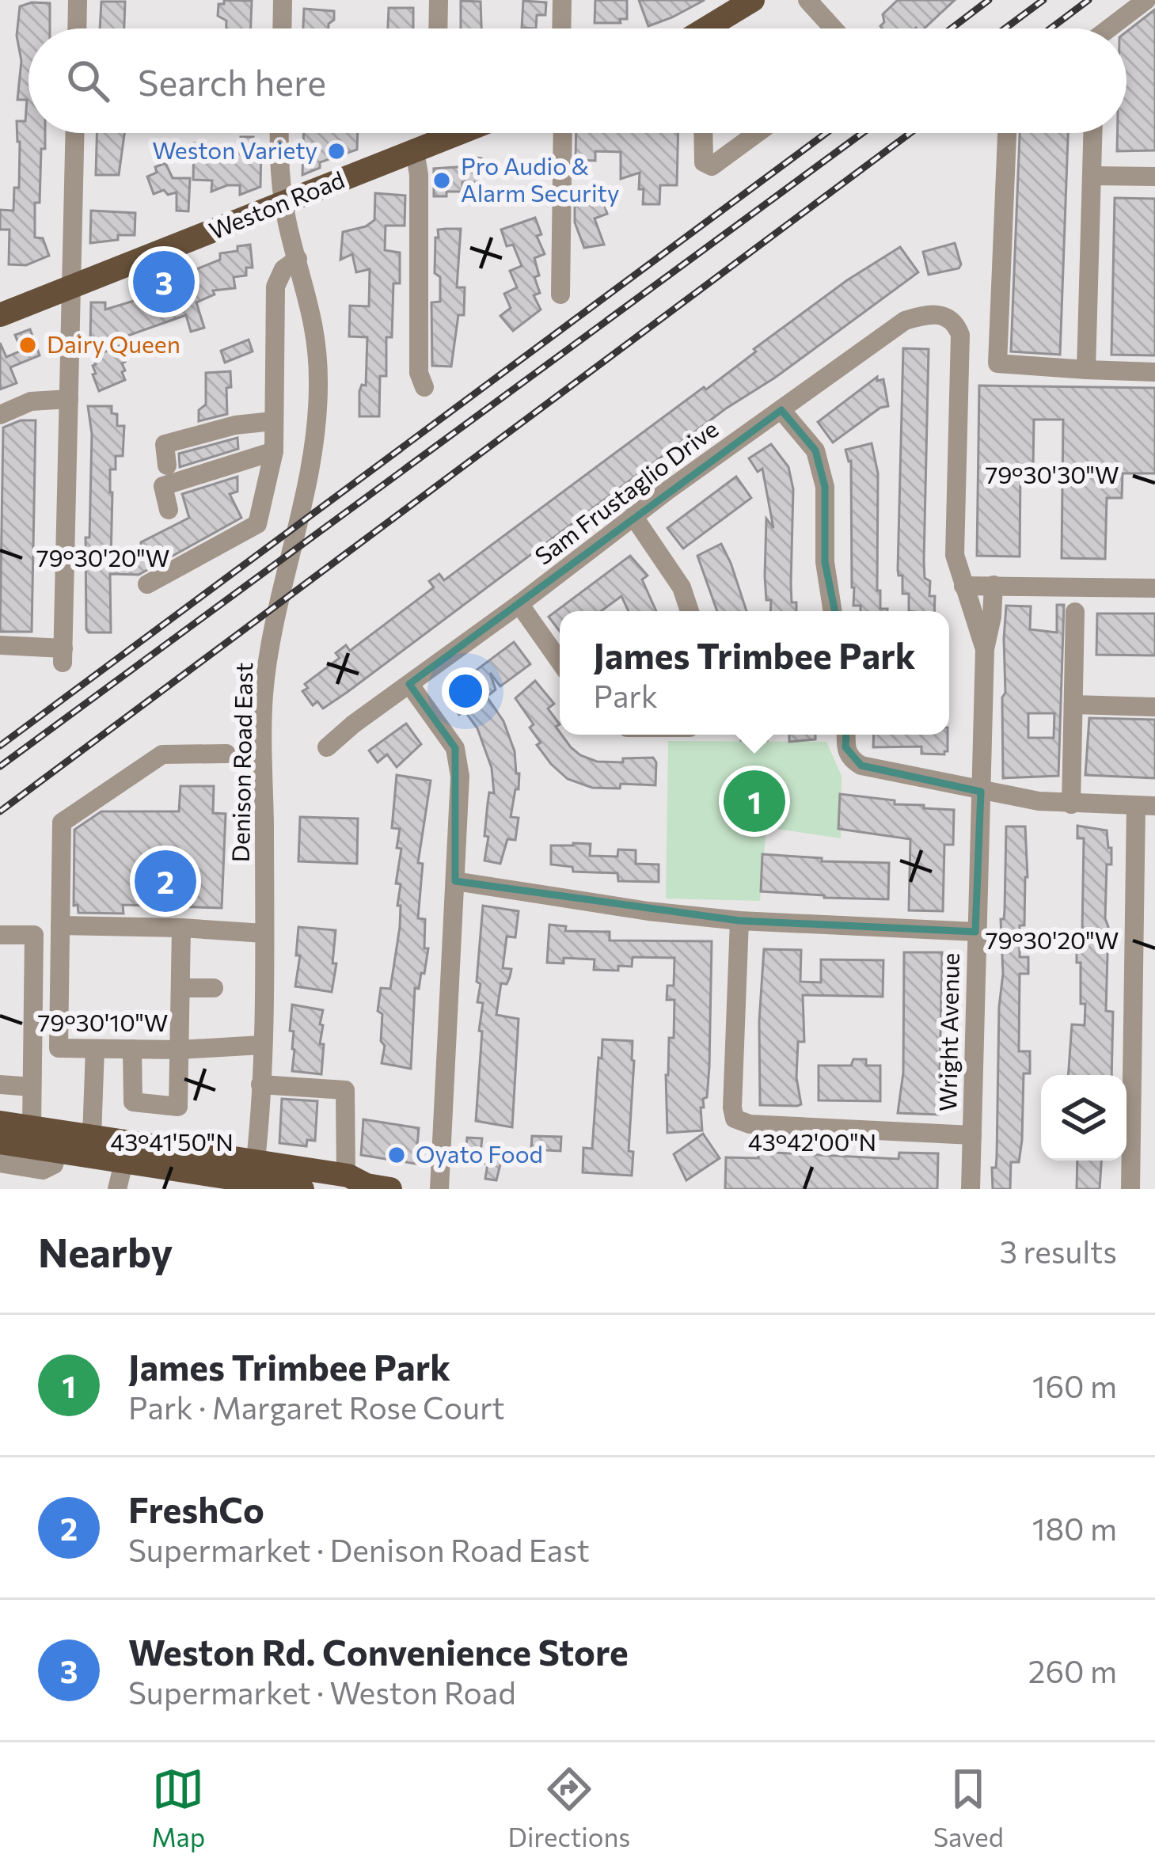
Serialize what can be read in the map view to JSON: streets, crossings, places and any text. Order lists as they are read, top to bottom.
{
  "streets": {
    "main road": ["Weston Road"],
    "street": ["Sam Frustaglio Drive", "Denison Road East", "Wright Avenue"]
  },
  "crossings": [
    ["Weston Road", "Denison Road East"],
    ["Sam Frustaglio Drive", "Wright Avenue"]
  ],
  "places": [
    "Weston Variety",
    "Pro Audio & Alarm Security",
    "Dairy Queen",
    "Oyato Food"
  ],
  "page": {
    "search": "Search here",
    "pins": ["3", "1", "2"],
    "popup": ["James Trimbee Park", "Park"],
    "heading": ["Nearby", "3 results"],
    "list": [
      {
        "mark": "1",
        "name": "James Trimbee Park",
        "note": "Park · Margaret Rose Court",
        "value": "160 m"
      },
      {
        "mark": "2",
        "name": "FreshCo",
        "note": "Supermarket · Denison Road East",
        "value": "180 m"
      },
      {
        "mark": "3",
        "name": "Weston Rd. Convenience Store",
        "note": "Supermarket · Weston Road",
        "value": "260 m"
      }
    ],
    "nav": ["Map", "Directions", "Saved"]
  },
  "coordinates": [
    "79°30'30\"W",
    "79°30'20\"W",
    "79°30'10\"W",
    "43°41'50\"N",
    "43°42'00\"N"
  ]
}
